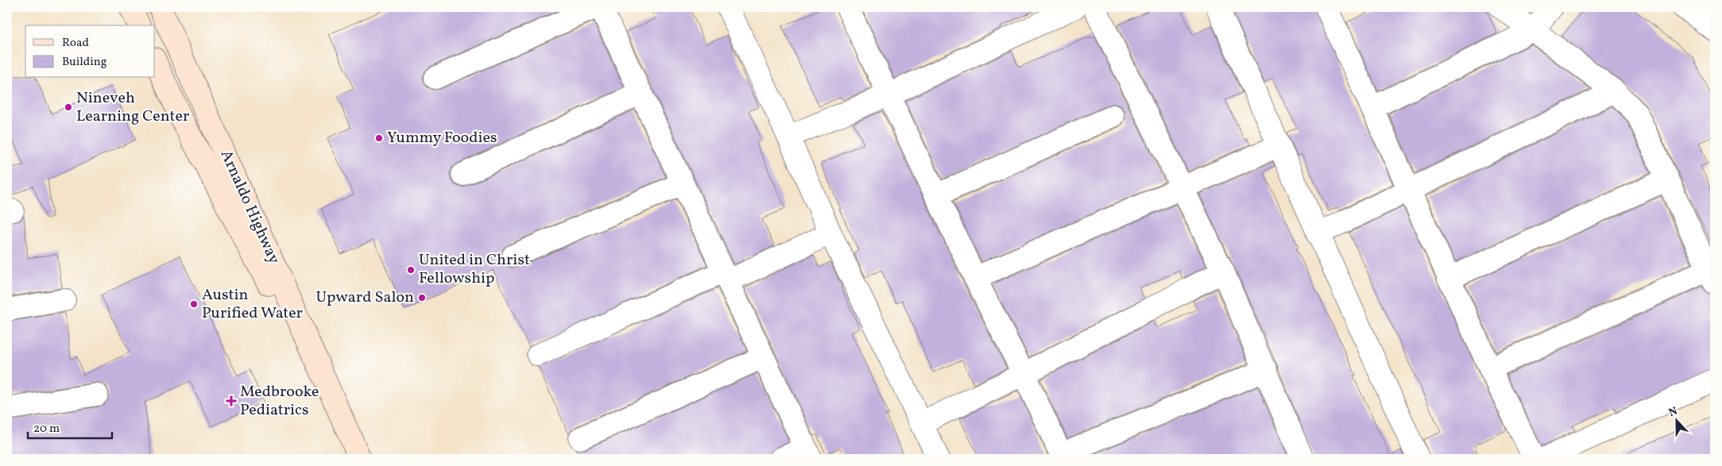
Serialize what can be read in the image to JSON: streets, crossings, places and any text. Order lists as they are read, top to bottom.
{
  "streets": {
    "main road": ["Arnaldo Highway"]
  },
  "places": {
    "other": [
      "Nineveh Learning Center",
      "Yummy Foodies",
      "United in Christ Fellowship",
      "Upward Salon",
      "Austin Purified Water"
    ],
    "health": ["Medbrooke Pediatrics"]
  },
  "legend": ["Road", "Building"],
  "scale_bar": "20 m",
  "north": "top"
}
